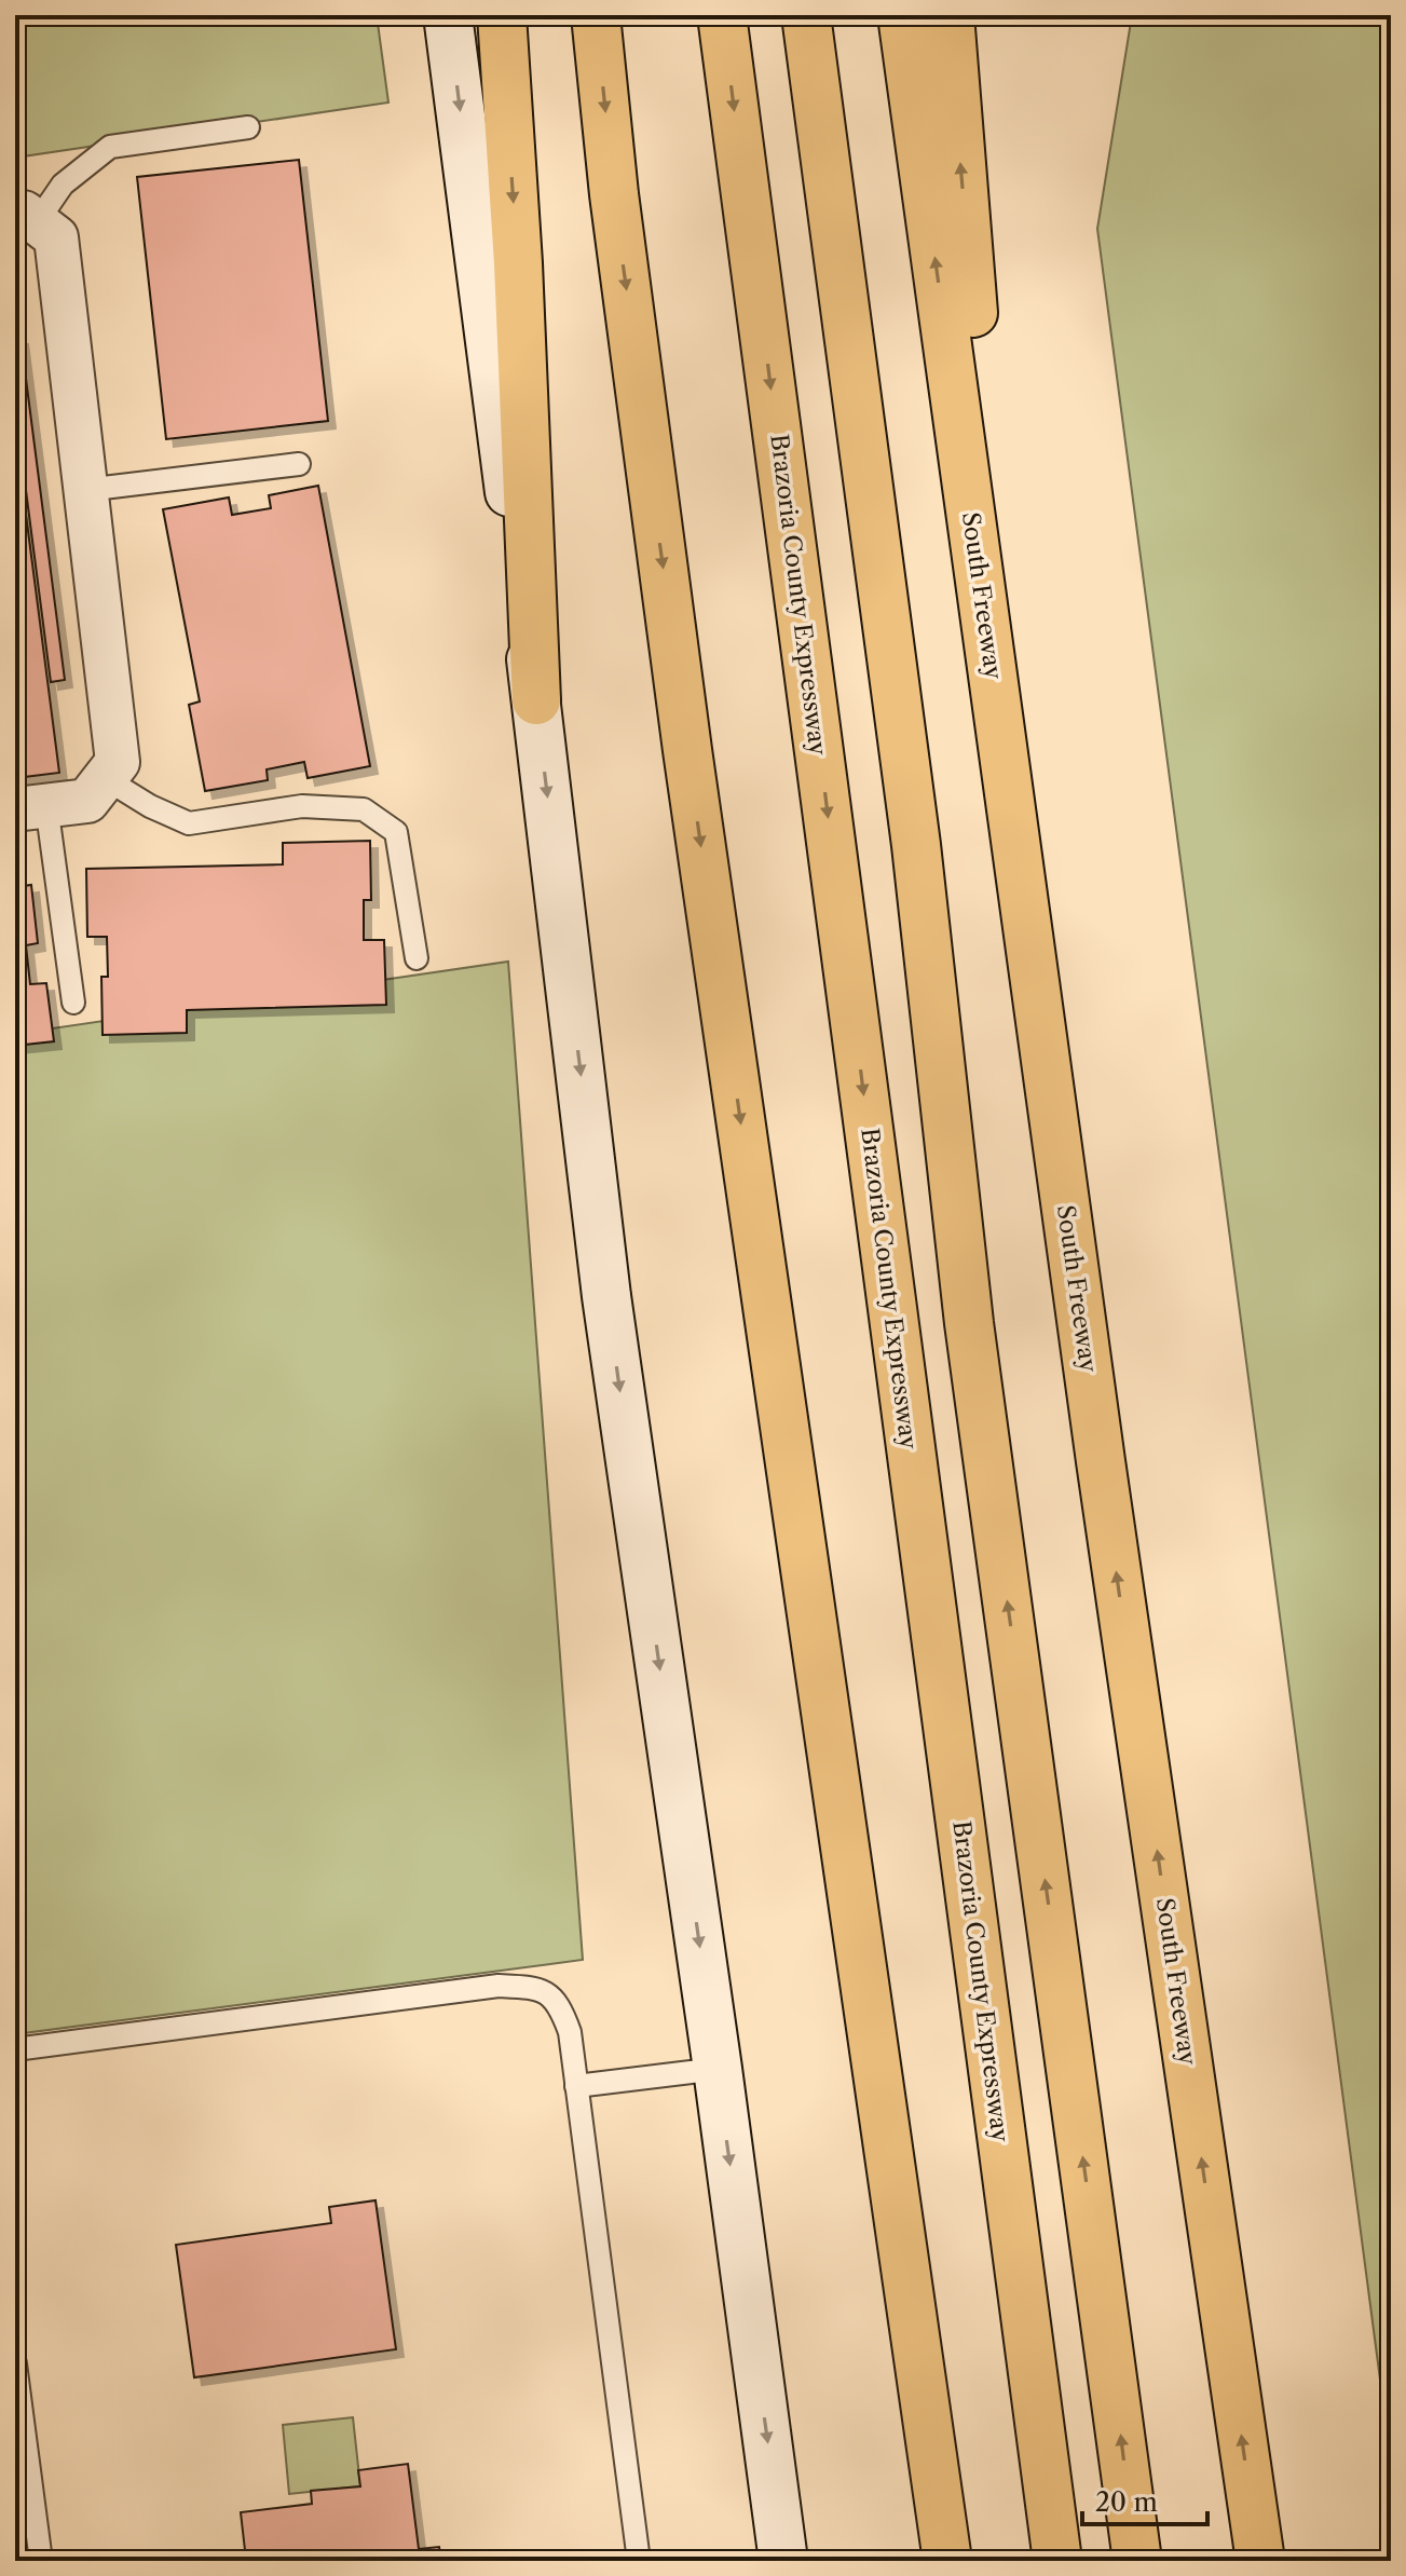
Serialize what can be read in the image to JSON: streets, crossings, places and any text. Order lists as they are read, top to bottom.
{
  "streets": {
    "highway": ["Brazoria County Expressway", "South Freeway"]
  },
  "scale_bar": "20 m"
}
